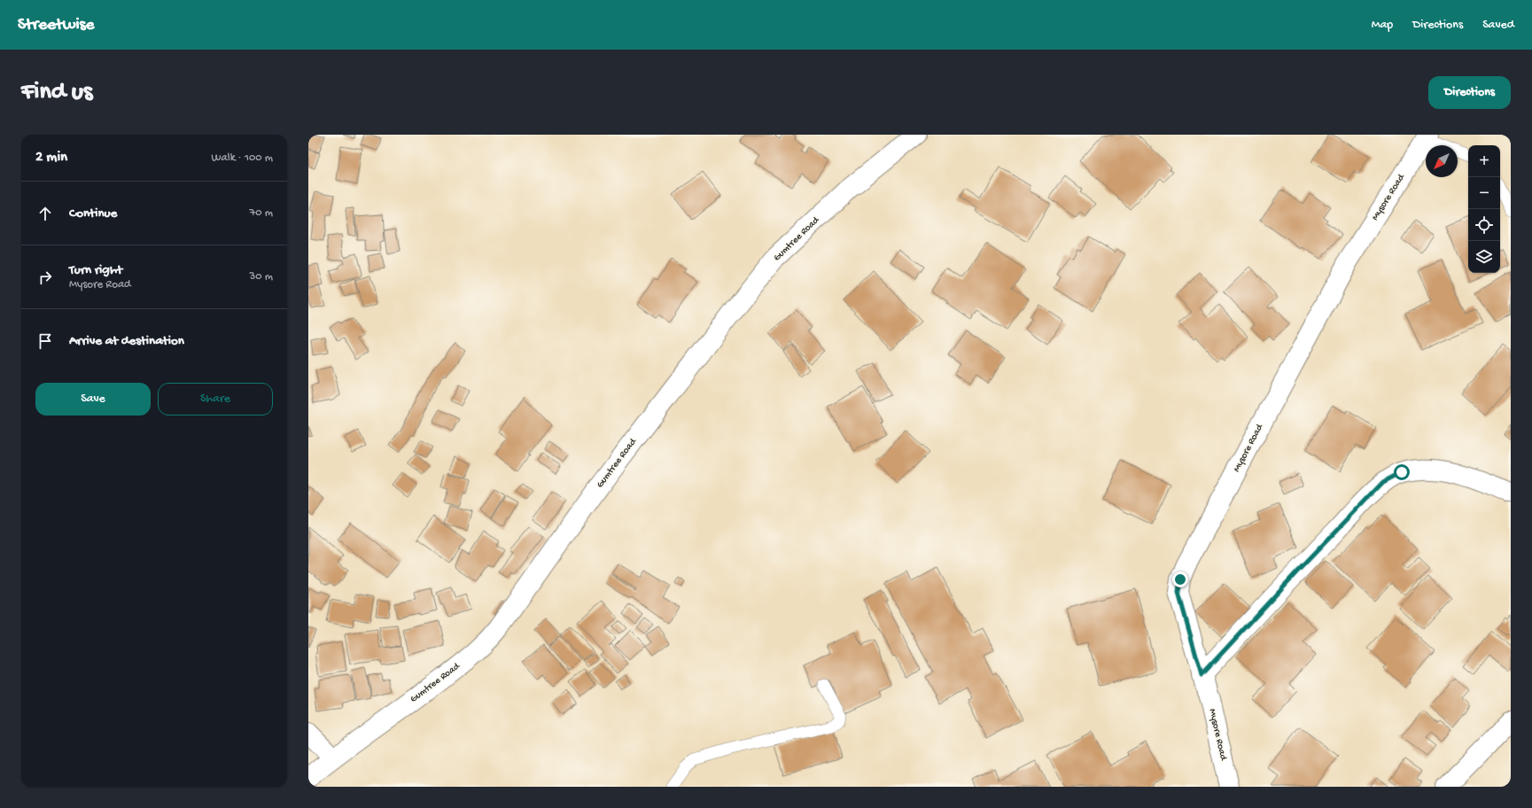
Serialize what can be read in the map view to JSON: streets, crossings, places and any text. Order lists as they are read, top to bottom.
{
  "streets": {
    "street": ["Mysore Road", "Gumtree Road"]
  },
  "north": "bottom left",
  "page": {
    "header": "Streetwise",
    "nav": ["Map", "Directions", "Saved"],
    "buttons": [
      "Directions",
      ["Save", "Share"]
    ],
    "title": "Find us",
    "heading": ["2 min", "Walk · 100 m"],
    "map_buttons": ["+", "−"],
    "list": [
      ["Continue", "70 m"],
      ["Turn right", "Mysore Road", "30 m"],
      "Arrive at destination"
    ]
  }
}
